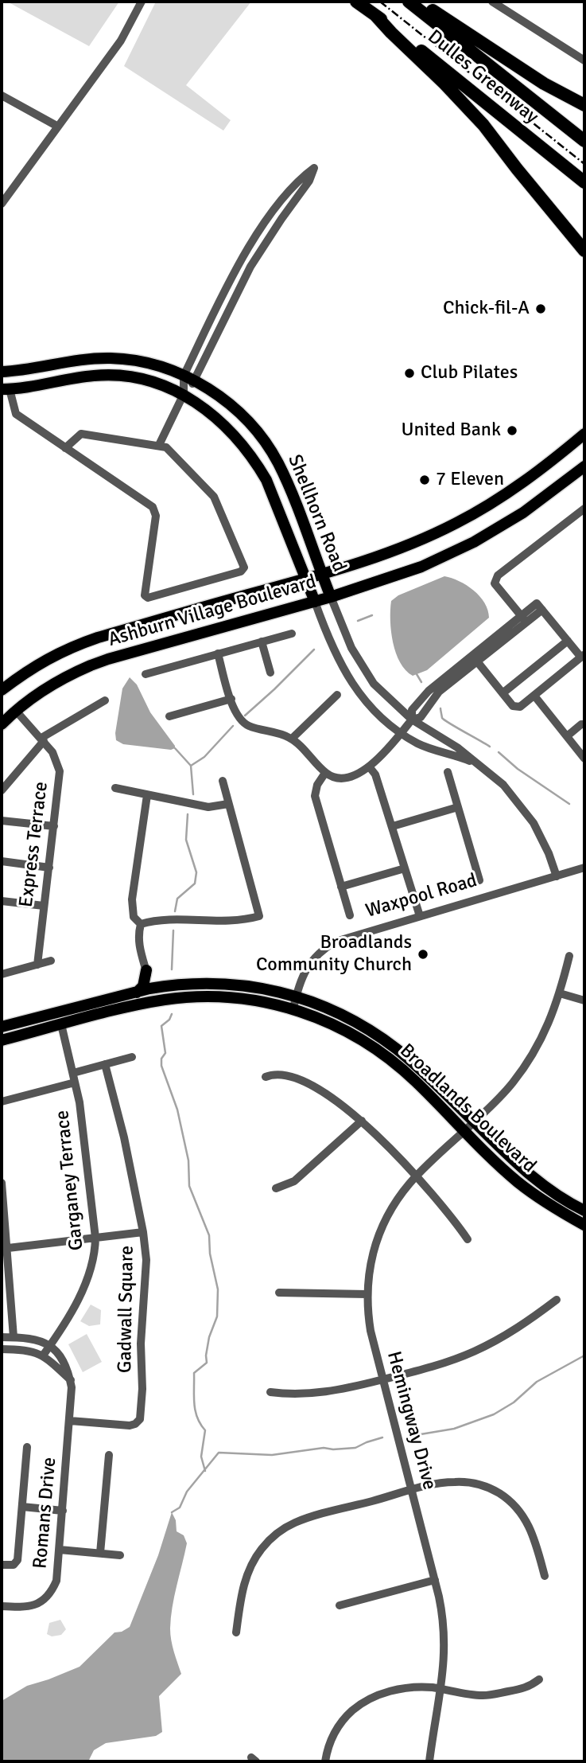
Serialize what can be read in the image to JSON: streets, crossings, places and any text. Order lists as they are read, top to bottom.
{
  "streets": {
    "highway": ["Dulles Greenway"],
    "main road": ["Shellhorn Road", "Ashburn Village Boulevard", "Broadlands Boulevard"],
    "street": [
      "Express Terrace",
      "Waxpool Road",
      "Garganey Terrace",
      "Gadwall Square",
      "Hemingway Drive",
      "Romans Drive"
    ]
  },
  "crossings": [
    ["Shellhorn Road", "Ashburn Village Boulevard"],
    ["Shellhorn Road", "Waxpool Road"],
    ["Ashburn Village Boulevard", "Express Terrace"],
    ["Waxpool Road", "Broadlands Boulevard"],
    ["Broadlands Boulevard", "Hemingway Drive"],
    ["Garganey Terrace", "Romans Drive"],
    ["Gadwall Square", "Romans Drive"]
  ],
  "places": [
    "Chick-fil-A",
    "Club Pilates",
    "United Bank",
    "7 Eleven",
    "Broadlands Community Church"
  ]
}
